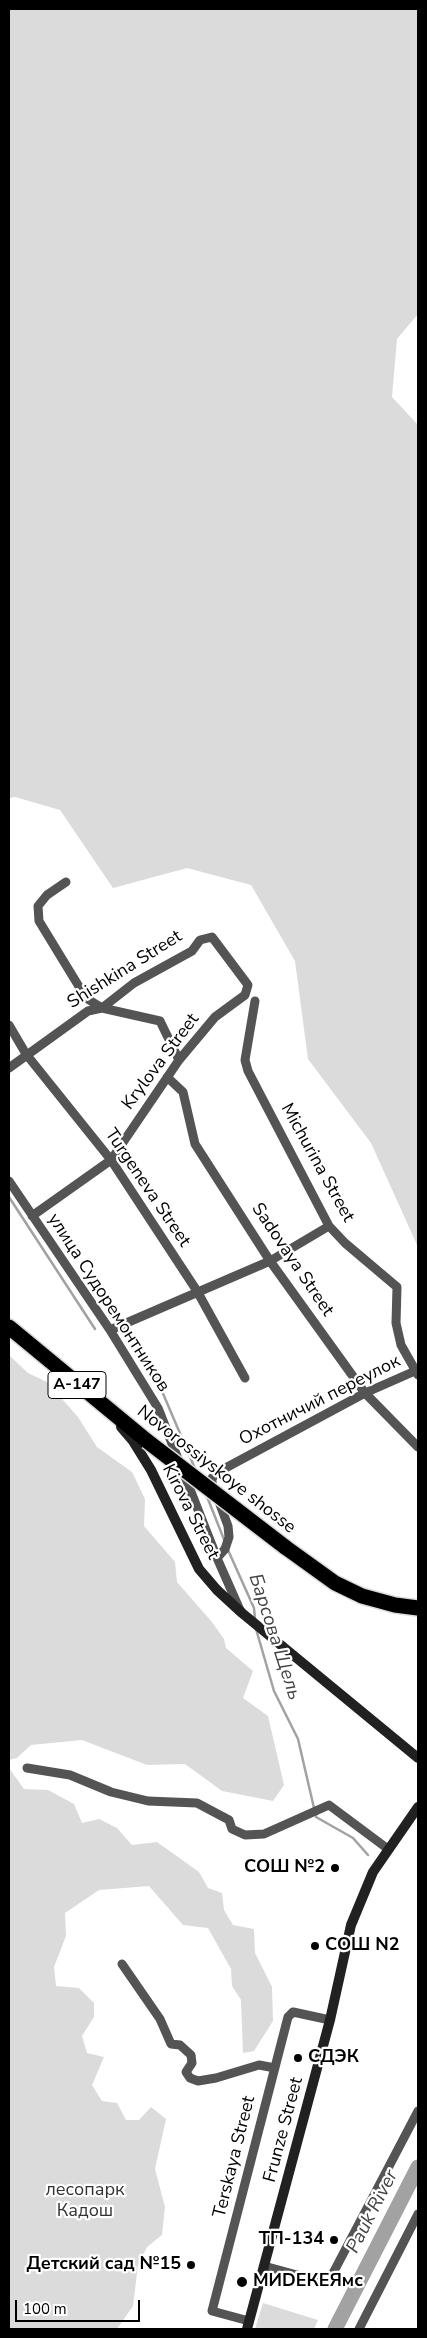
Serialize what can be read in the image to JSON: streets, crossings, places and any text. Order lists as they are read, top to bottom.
{
  "streets": {
    "highway": ["А-147", "Novorossiyskoye shosse"],
    "street": [
      "Shishkina Street",
      "Krylova Street",
      "Michurina Street",
      "Turgeneva Street",
      "Sadovaya Street",
      "улица Судоремонтников",
      "Охотничий переулок",
      "Kirova Street",
      "Frunze Street",
      "Terskaya Street"
    ]
  },
  "crossings": [
    ["Shishkina Street", "Krylova Street"],
    ["Shishkina Street", "Turgeneva Street"],
    ["Krylova Street", "Turgeneva Street"],
    ["Krylova Street", "Sadovaya Street"],
    ["Krylova Street", "улица Судоремонтников"],
    ["Michurina Street", "Охотничий переулок"],
    ["Sadovaya Street", "Охотничий переулок"],
    ["улица Судоремонтников", "Охотничий переулок"],
    ["улица Судоремонтников", "Kirova Street"],
    ["Novorossiyskoye shosse", "Kirova Street"],
    ["Frunze Street", "Terskaya Street"]
  ],
  "water": ["Барсова Щель", "Pauk River"],
  "parks": ["лесопарк Кадош"],
  "places": [
    "СОШ №2",
    "СОШ N2",
    "СДЭК",
    "ТП-134",
    "Детский сад №15",
    "МИDЕКЕЯмс"
  ],
  "scale_bar": "100 m"
}
